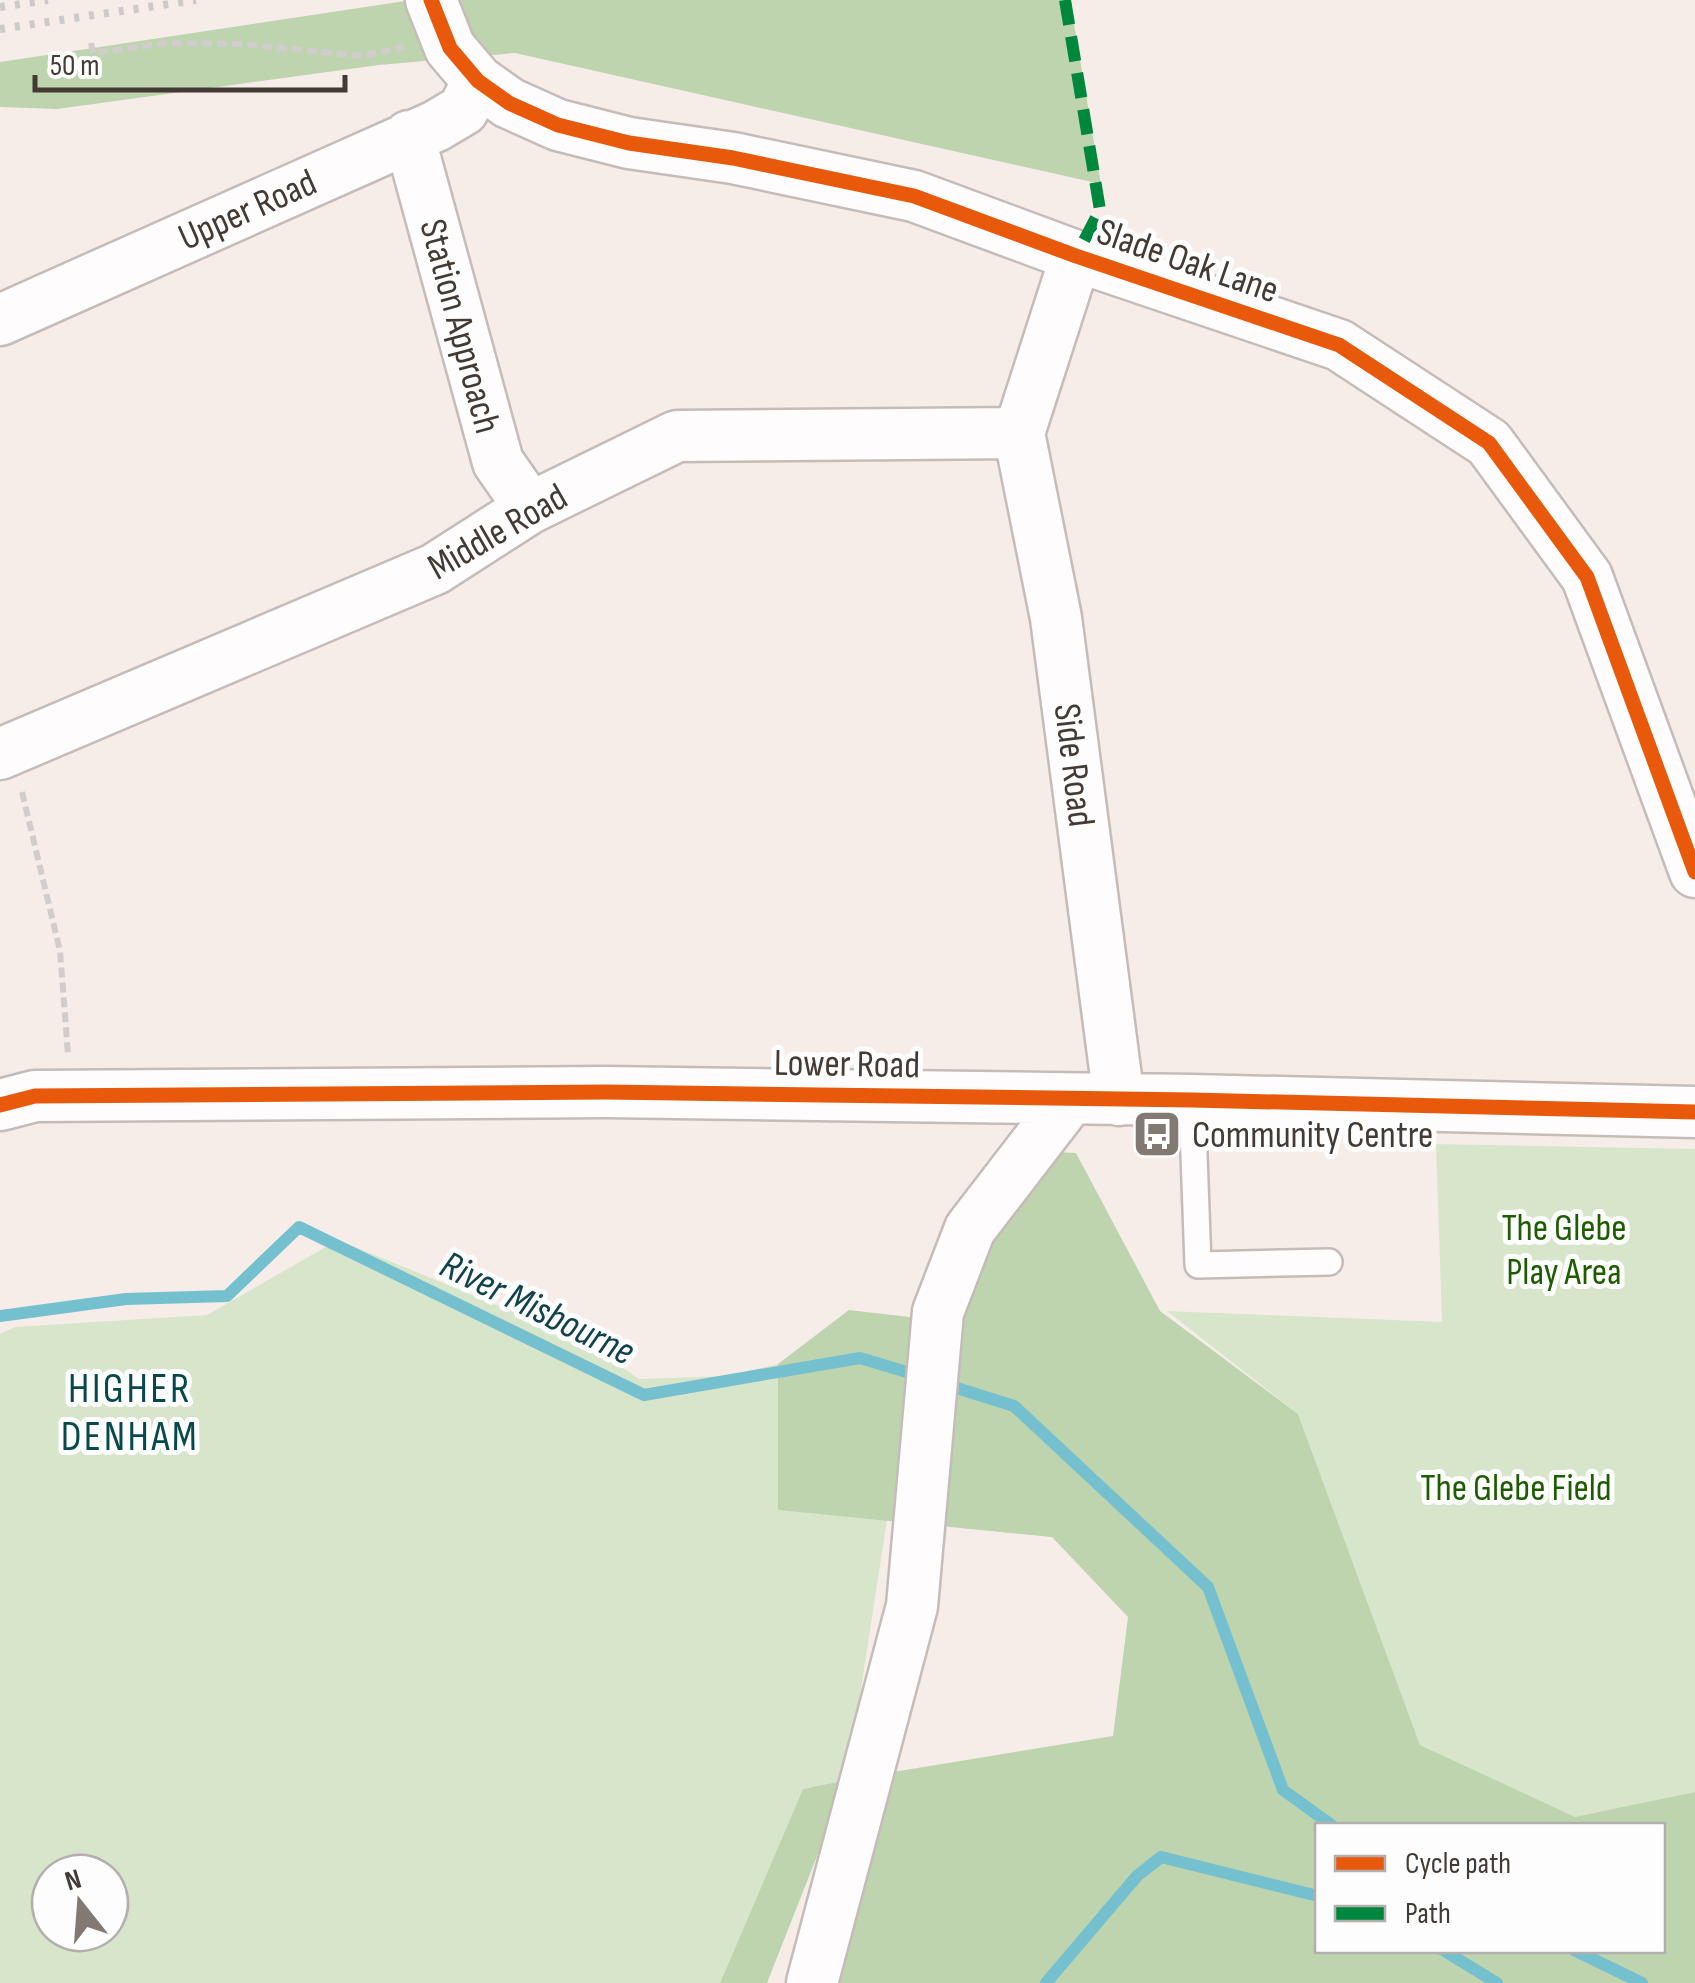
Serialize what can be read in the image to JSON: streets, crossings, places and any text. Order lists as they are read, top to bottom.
{
  "streets": {
    "street": [
      "Upper Road",
      "Slade Oak Lane",
      "Station Approach",
      "Middle Road",
      "Side Road",
      "Lower Road"
    ]
  },
  "crossings": [
    ["Upper Road", "Slade Oak Lane"],
    ["Upper Road", "Station Approach"],
    ["Station Approach", "Middle Road"],
    ["Middle Road", "Side Road"],
    ["Side Road", "Lower Road"]
  ],
  "districts": ["HIGHER DENHAM"],
  "water": ["River Misbourne"],
  "parks": ["The Glebe Play Area", "The Glebe Field"],
  "places": {
    "bus stop": ["Community Centre"]
  },
  "legend": ["Cycle path", "Path"],
  "scale_bar": "50 m",
  "north": "top"
}
